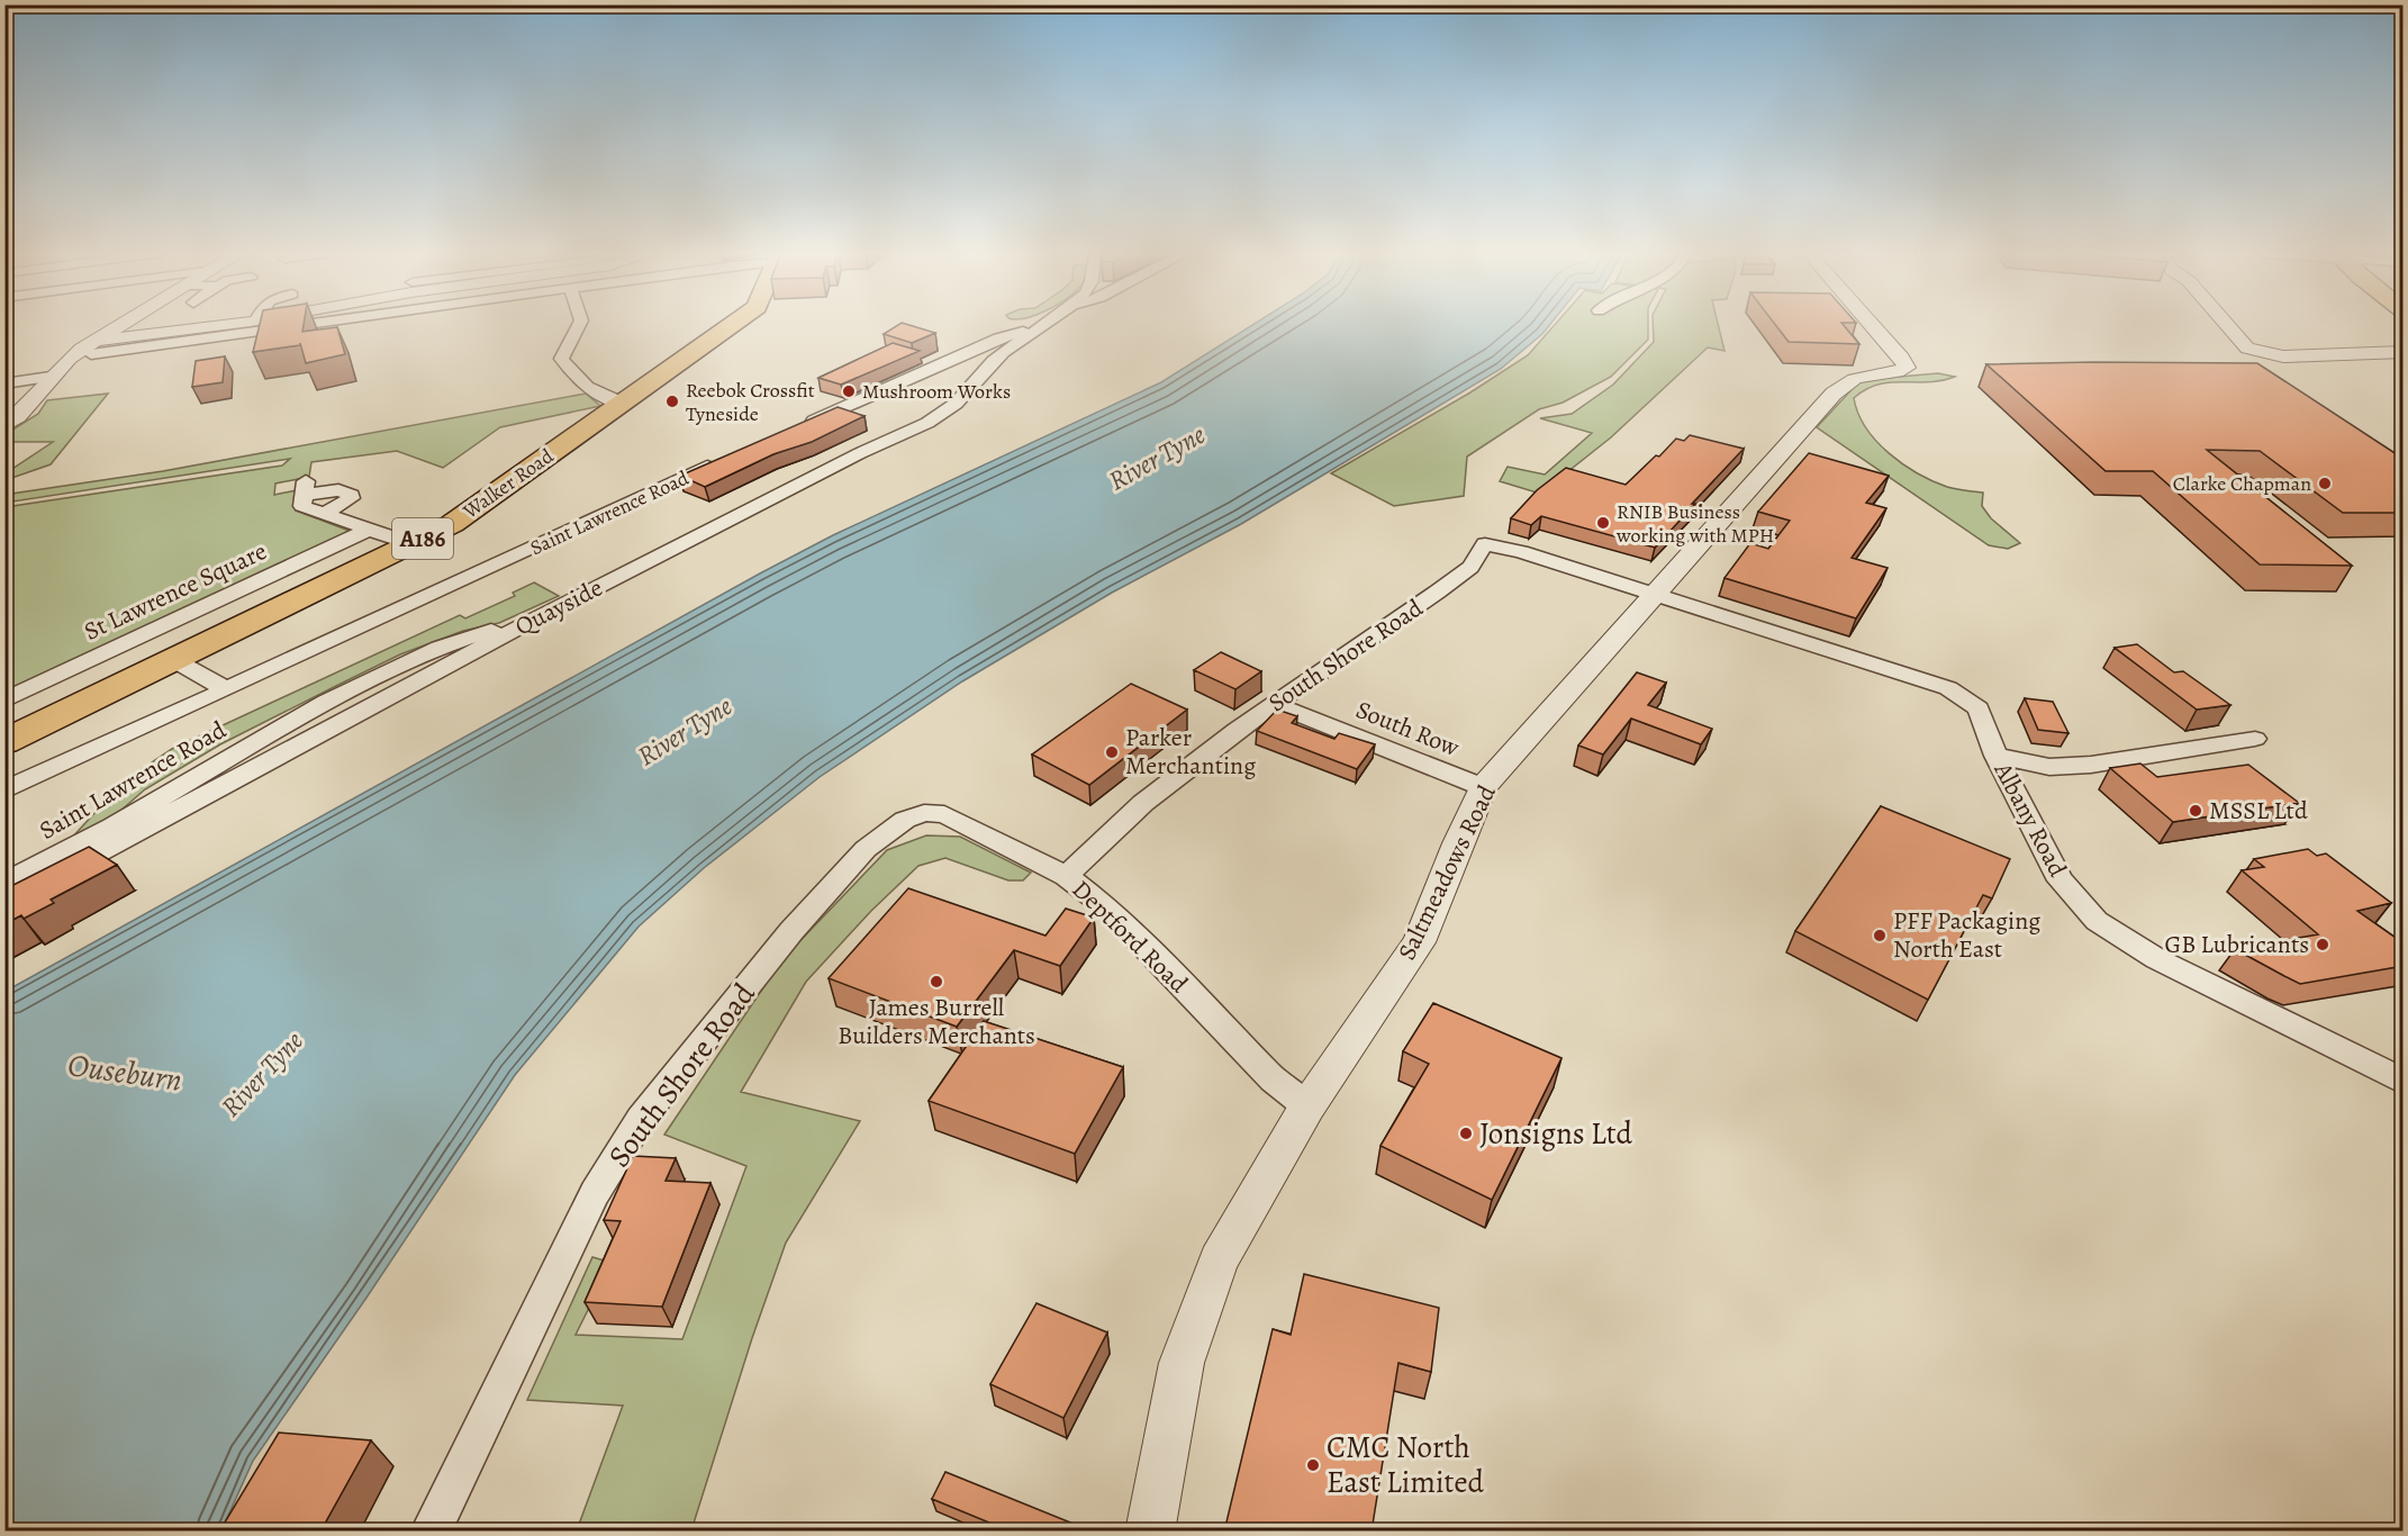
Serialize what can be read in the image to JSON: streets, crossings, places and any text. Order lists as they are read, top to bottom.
{
  "streets": {
    "main road": ["Walker Road", "A186"],
    "street": [
      "Saint Lawrence Road",
      "St Lawrence Square",
      "Quayside",
      "South Shore Road",
      "South Row",
      "Albany Road",
      "Saltmeadows Road",
      "Deptford Road"
    ]
  },
  "crossings": [
    ["Walker Road", "Saint Lawrence Road"],
    ["Saint Lawrence Road", "Quayside"],
    ["South Shore Road", "South Row"],
    ["South Shore Road", "Albany Road"],
    ["South Shore Road", "Saltmeadows Road"],
    ["South Shore Road", "Deptford Road"],
    ["South Row", "Saltmeadows Road"],
    ["Albany Road", "Saltmeadows Road"],
    ["Saltmeadows Road", "Deptford Road"]
  ],
  "water": ["River Tyne", "Ouseburn"],
  "places": [
    "Mushroom Works",
    "Reebok Crossfit Tyneside",
    "Clarke Chapman",
    "RNIB Business working with MPH",
    "Parker Merchanting",
    "MSSL Ltd",
    "PFF Packaging North East",
    "GB Lubricants",
    "James Burrell Builders Merchants",
    "Jonsigns Ltd",
    "CMC North East Limited"
  ]
}
